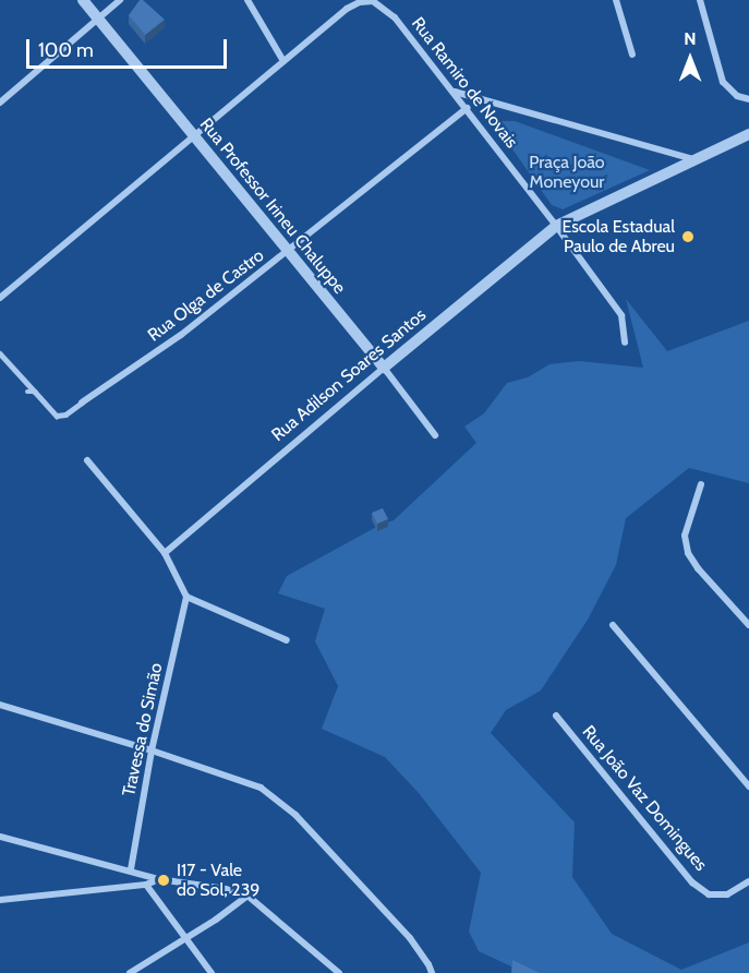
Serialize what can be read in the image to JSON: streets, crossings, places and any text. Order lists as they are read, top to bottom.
{
  "streets": {
    "street": [
      "Rua Ramiro de Novais",
      "Rua Professor Irineu Chaluppe",
      "Rua Olga de Castro",
      "Rua Adilson Soares Santos",
      "Travessa do Simão",
      "Rua João Vaz Domingues"
    ]
  },
  "crossings": [
    ["Rua Ramiro de Novais", "Rua Olga de Castro"],
    ["Rua Ramiro de Novais", "Rua Adilson Soares Santos"],
    ["Rua Professor Irineu Chaluppe", "Rua Olga de Castro"],
    ["Rua Professor Irineu Chaluppe", "Rua Adilson Soares Santos"]
  ],
  "parks": ["Praça João Moneyour"],
  "places": ["Escola Estadual Paulo de Abreu", "I17 - Vale do Sol, 239"],
  "scale_bar": "100 m",
  "north": "top"
}
